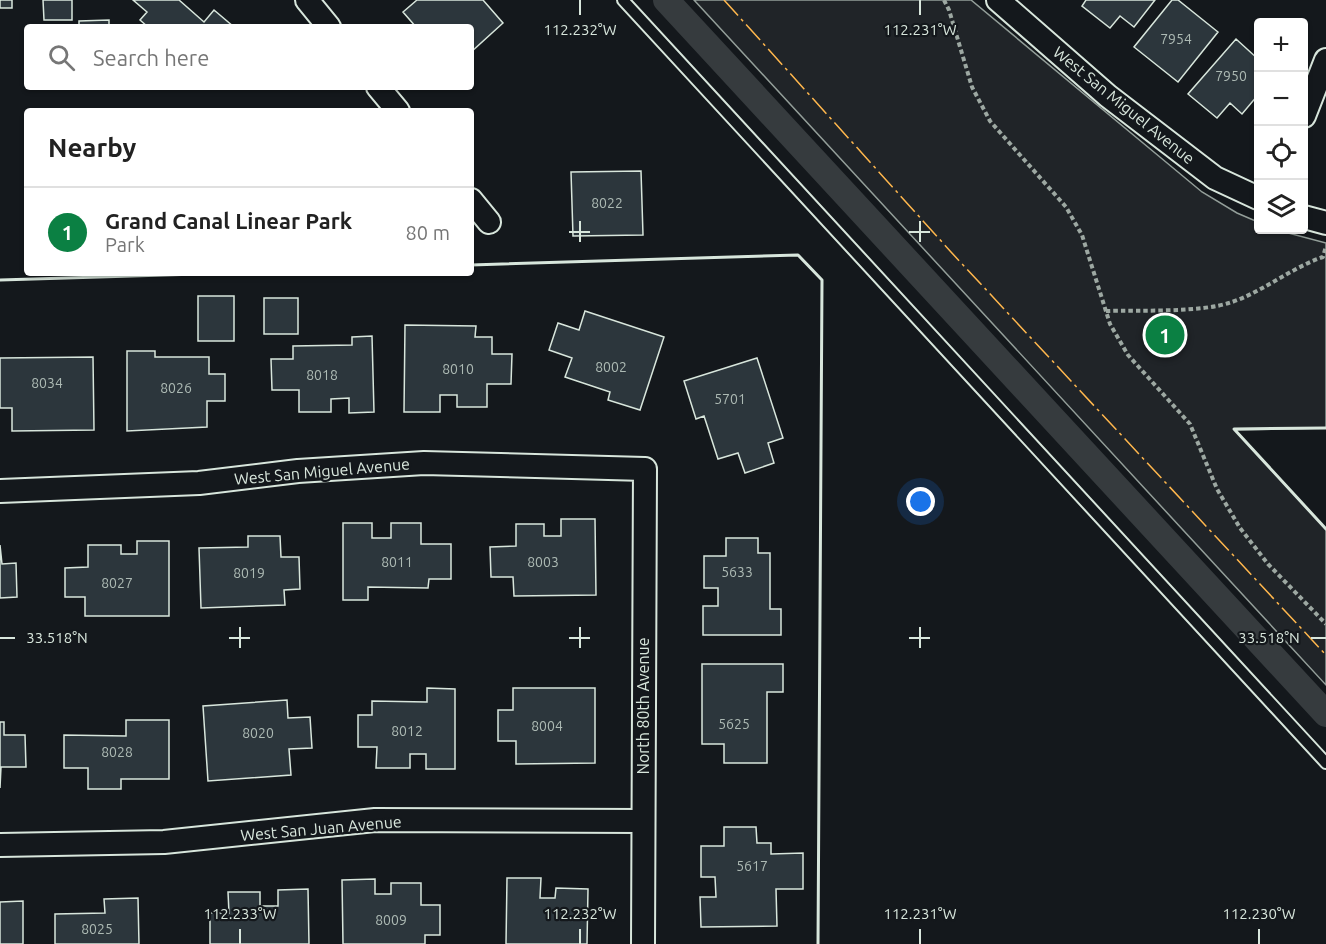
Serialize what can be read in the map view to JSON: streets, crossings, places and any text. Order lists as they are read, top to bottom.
{
  "streets": {
    "street": ["West San Miguel Avenue", "North 80th Avenue", "West San Juan Avenue"]
  },
  "crossings": [
    ["West San Miguel Avenue", "North 80th Avenue"],
    ["North 80th Avenue", "West San Juan Avenue"]
  ],
  "house_numbers": [
    "7954",
    "7950",
    "8022",
    "8002",
    "8010",
    "8018",
    "8034",
    "8026",
    "5701",
    "8011",
    "8003",
    "5633",
    "8019",
    "8027",
    "5625",
    "8004",
    "8012",
    "8020",
    "8028",
    "5617",
    "8009",
    "8025"
  ],
  "page": {
    "map_buttons": ["+", "−"],
    "search": "Search here",
    "heading": "Nearby",
    "list": [
      {
        "mark": "1",
        "name": "Grand Canal Linear Park",
        "note": "Park",
        "value": "80 m"
      }
    ],
    "pins": "1"
  },
  "coordinates": [
    "112.232°W",
    "112.231°W",
    "33.518°N",
    "112.233°W",
    "112.230°W"
  ]
}
